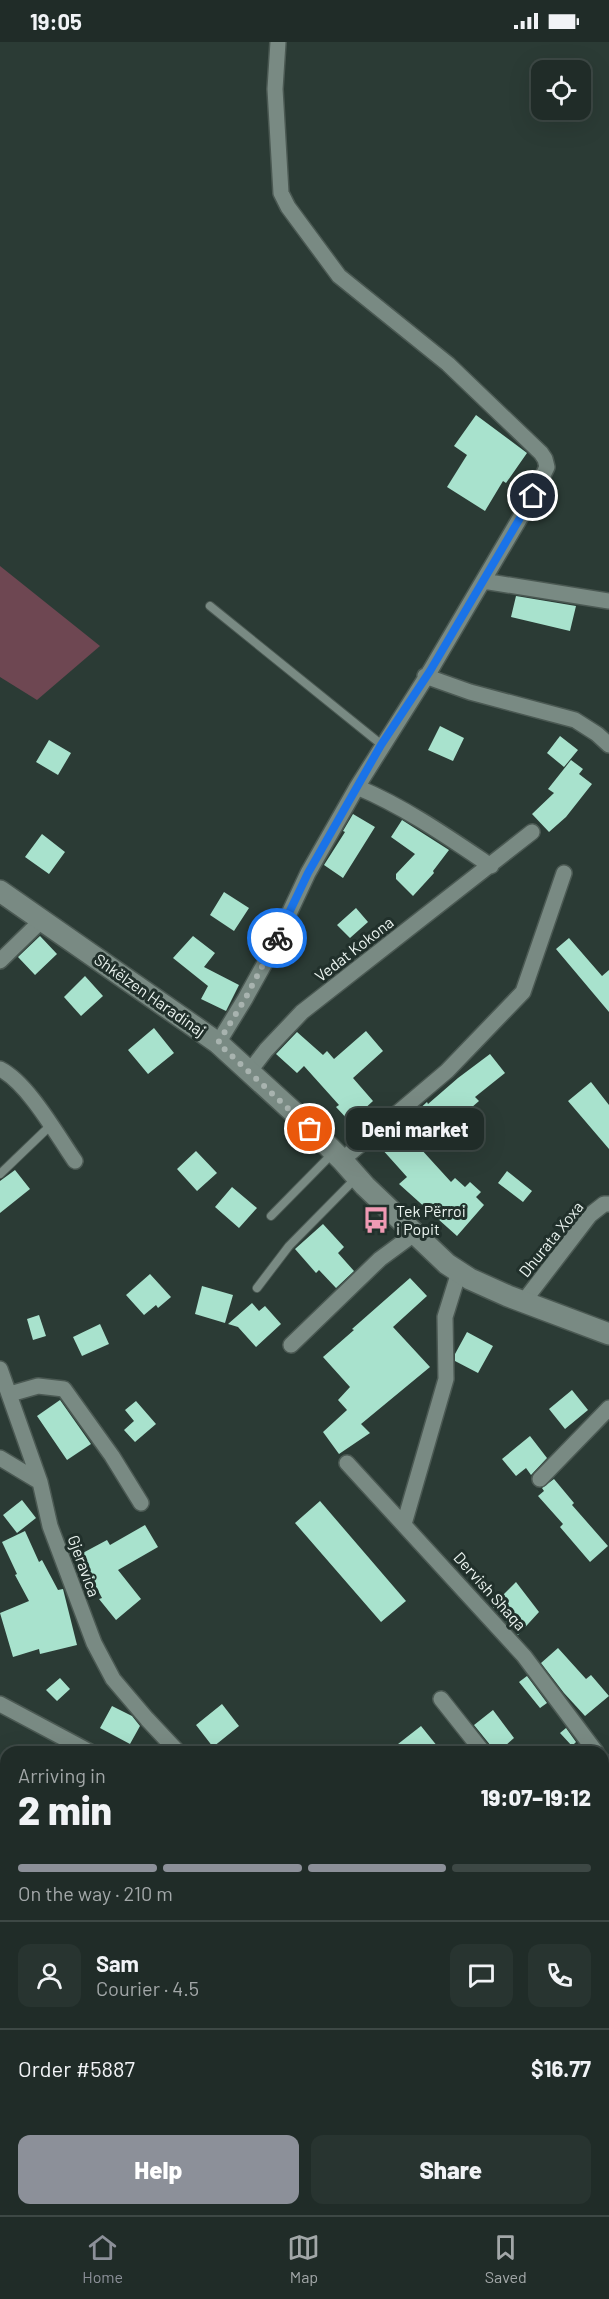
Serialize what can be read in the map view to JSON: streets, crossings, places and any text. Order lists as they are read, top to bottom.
{
  "streets": {
    "street": [
      "Vedat Kokona",
      "Shkëlzen Haradinaj",
      "Dhurata Xoxa",
      "Gjeravica",
      "Dervish Shaqa"
    ]
  },
  "crossings": [
    ["Vedat Kokona", "Shkëlzen Haradinaj"],
    ["Shkëlzen Haradinaj", "Dhurata Xoxa"]
  ],
  "places": {
    "other": ["Deni market"],
    "bus stop": ["Tek Përroi i Popit"]
  },
  "page": {
    "status": "19:05",
    "bubble": "Deni market",
    "heading": ["2 min", "Arriving in", "19:07–19:12"],
    "panel": [
      "Sam",
      "Courier · 4.5",
      "Order #5887",
      "$16.77"
    ],
    "bar": "On the way · 210 m",
    "buttons": ["Help", "Share"],
    "tabs": ["Home", "Map", "Saved"]
  }
}
